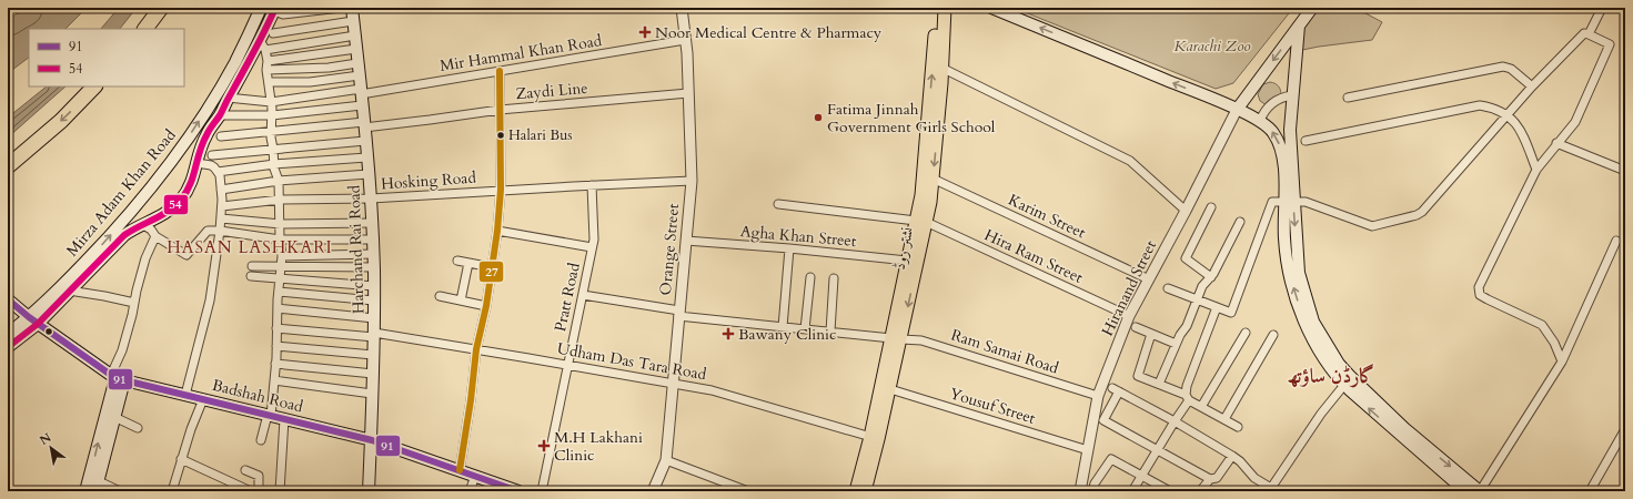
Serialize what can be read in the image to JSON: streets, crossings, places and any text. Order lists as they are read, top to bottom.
{
  "streets": {
    "main road": [
      "Mirza Adam Khan Road",
      "نشتر روڈ",
      "Harchand Rai Road",
      "Badshah Road"
    ],
    "street": [
      "Mir Hammal Khan Road",
      "Zaydi Line",
      "Hosking Road",
      "Karim Street",
      "Agha Khan Street",
      "Orange Street",
      "Hira Ram Street",
      "Hiranand Street",
      "Pratt Road",
      "Ram Samai Road",
      "Udham Das Tara Road",
      "Yousuf Street"
    ]
  },
  "crossings": [
    ["Mir Hammal Khan Road", "Harchand Rai Road"],
    ["Mir Hammal Khan Road", "Orange Street"],
    ["Zaydi Line", "Harchand Rai Road"],
    ["Zaydi Line", "Orange Street"],
    ["Hosking Road", "Harchand Rai Road"],
    ["Hosking Road", "Orange Street"],
    ["Hosking Road", "Pratt Road"],
    ["Mirza Adam Khan Road", "Badshah Road"],
    ["Karim Street", "نشتر روڈ"],
    ["Karim Street", "Hiranand Street"],
    ["Agha Khan Street", "نشتر روڈ"],
    ["Agha Khan Street", "Orange Street"],
    ["نشتر روڈ", "Hira Ram Street"],
    ["نشتر روڈ", "Ram Samai Road"],
    ["نشتر روڈ", "Udham Das Tara Road"],
    ["نشتر روڈ", "Yousuf Street"],
    ["Harchand Rai Road", "Udham Das Tara Road"],
    ["Harchand Rai Road", "Badshah Road"],
    ["Orange Street", "Ram Samai Road"],
    ["Orange Street", "Udham Das Tara Road"],
    ["Hira Ram Street", "Hiranand Street"],
    ["Hiranand Street", "Ram Samai Road"],
    ["Hiranand Street", "Yousuf Street"],
    ["Pratt Road", "Ram Samai Road"],
    ["Pratt Road", "Udham Das Tara Road"]
  ],
  "districts": ["HASAN LASHKARI", "گارڈن ساؤتھ"],
  "parks": ["Karachi Zoo"],
  "places": {
    "health": ["Noor Medical Centre & Pharmacy", "Bawany Clinic", "M.H Lakhani Clinic"],
    "other": ["Fatima Jinnah Government Girls School", "Halari Bus"]
  },
  "lines": ["transit line 54", "transit line 27", "transit line 91"],
  "legend": ["91", "54"],
  "north": "top left"
}
